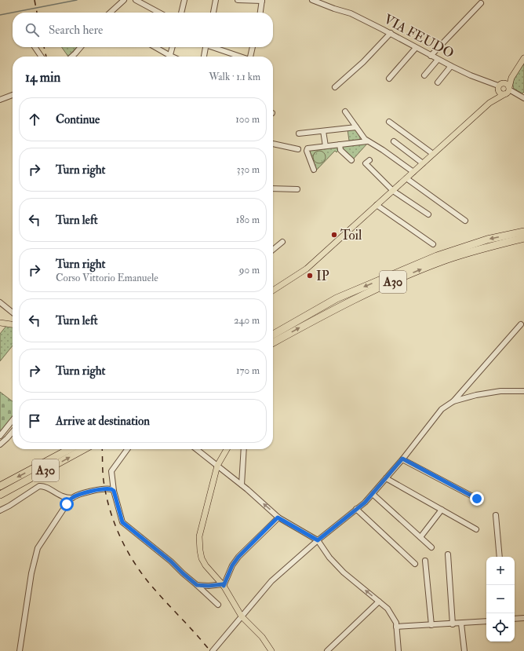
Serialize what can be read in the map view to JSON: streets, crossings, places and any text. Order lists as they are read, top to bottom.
{
  "streets": {
    "highway": ["A30"],
    "street": ["VIA FEUDO"]
  },
  "places": ["Toil", "IP"],
  "page": {
    "search": "Search here",
    "heading": ["14 min", "Walk · 1.1 km"],
    "list": [
      ["Continue", "100 m"],
      ["Turn right", "330 m"],
      ["Turn left", "180 m"],
      ["Turn right", "Corso Vittorio Emanuele", "90 m"],
      ["Turn left", "240 m"],
      ["Turn right", "170 m"],
      "Arrive at destination"
    ],
    "map_buttons": ["+", "−"]
  }
}
